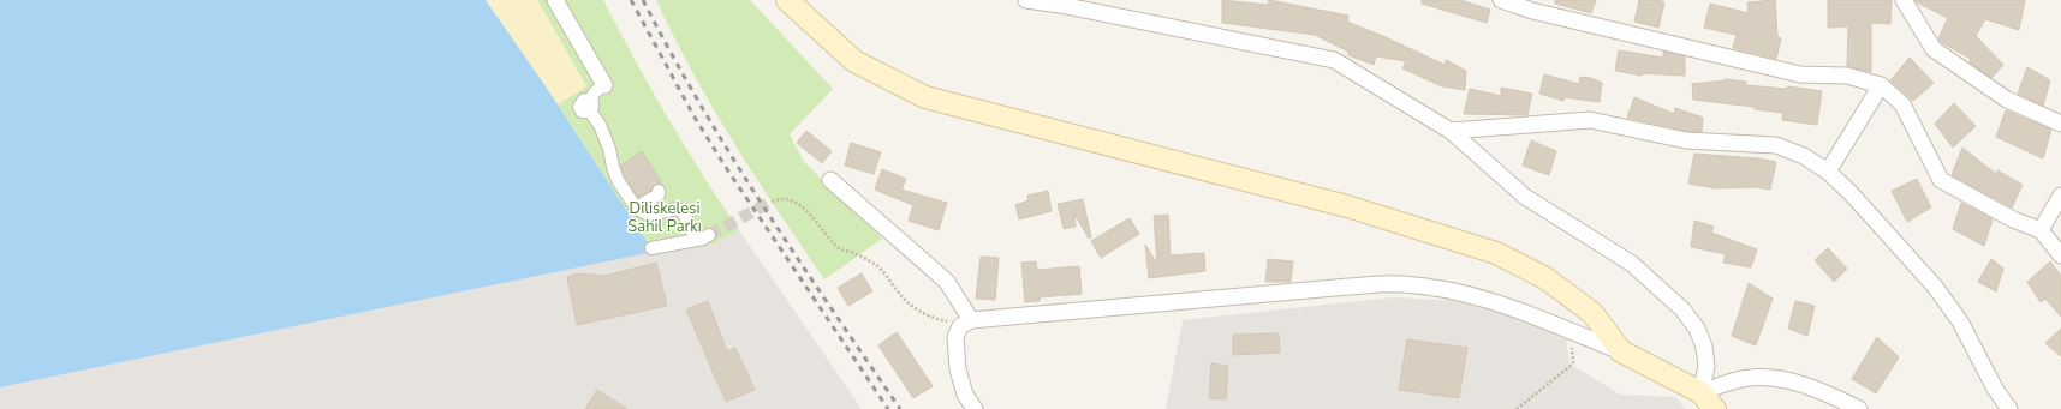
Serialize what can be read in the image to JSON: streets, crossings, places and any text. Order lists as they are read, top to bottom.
{
  "parks": ["Diliskelesi Sahil Parkı"]
}
